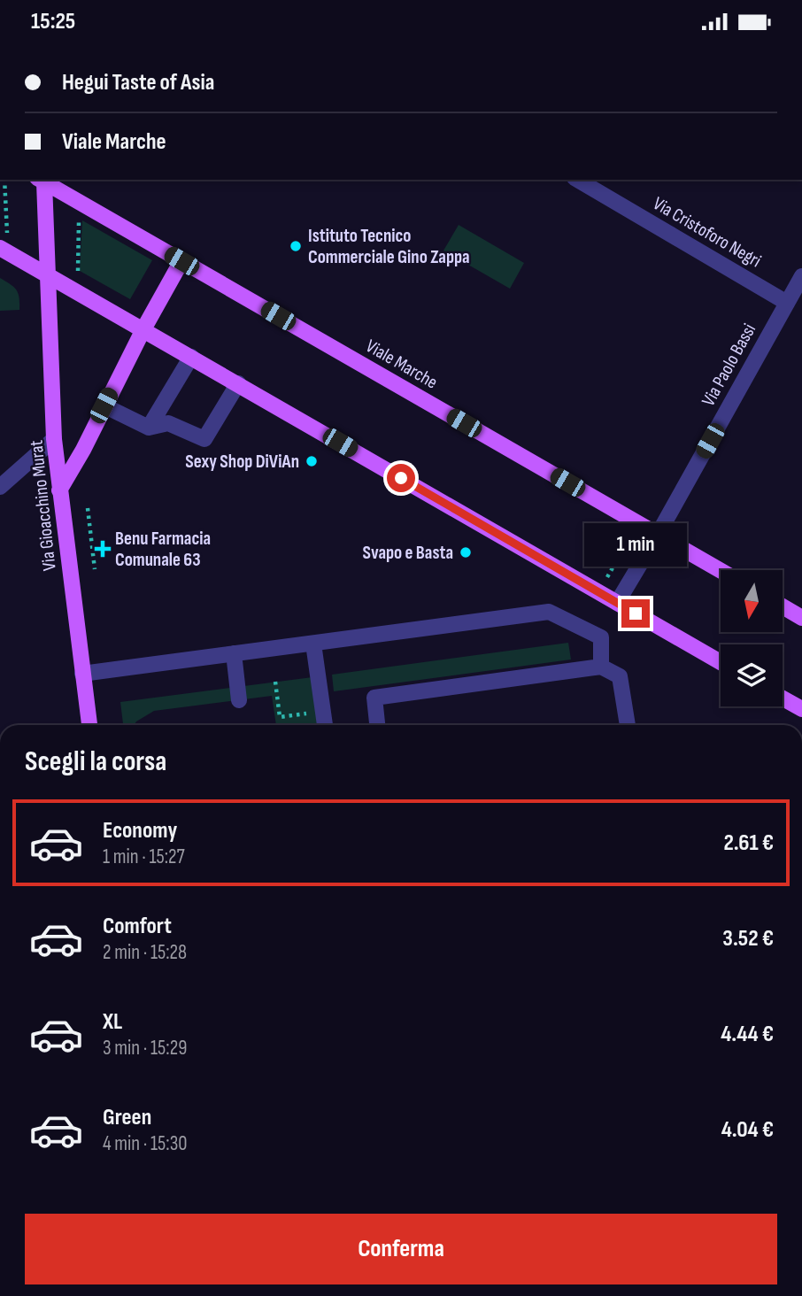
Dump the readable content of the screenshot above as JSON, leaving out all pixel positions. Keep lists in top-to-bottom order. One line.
{"streets":{"main road":["Viale Marche","Via Gioacchino Murat"],"street":["Via Cristoforo Negri","Via Paolo Bassi"]},"crossings":[["Via Cristoforo Negri","Via Paolo Bassi"],["Viale Marche","Via Paolo Bassi"],["Viale Marche","Via Gioacchino Murat"]],"places":{"other":["Istituto Tecnico Commerciale Gino Zappa","Sexy Shop DiViAn","Svapo e Basta"],"health":["Benu Farmacia Comunale 63"]},"north":"bottom","page":{"status":"15:25","banner":["Hegui Taste of Asia","Viale Marche"],"bubble":"1 min","heading":"Scegli la corsa","list":[{"name":"Economy","note":"1 min · 15:27","value":"2.61 €"},{"name":"Comfort","note":"2 min · 15:28","value":"3.52 €"},{"name":"XL","note":"3 min · 15:29","value":"4.44 €"},{"name":"Green","note":"4 min · 15:30","value":"4.04 €"}],"buttons":"Conferma"}}
